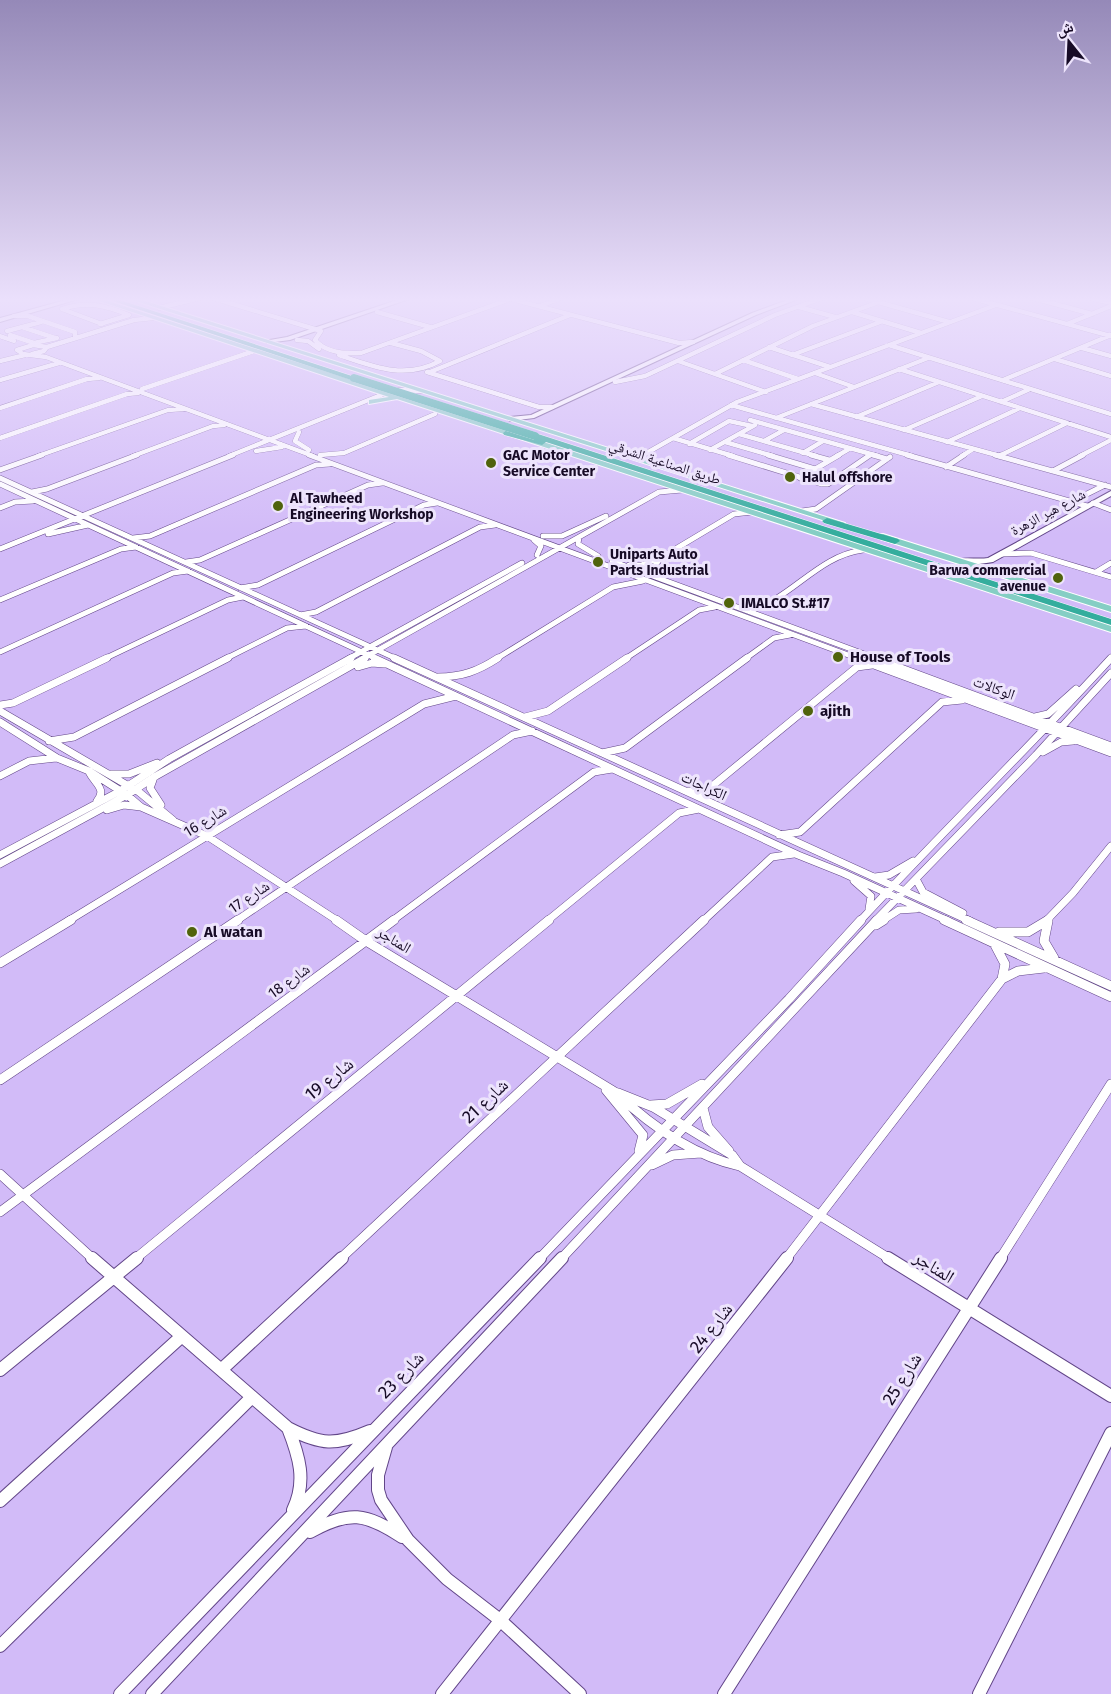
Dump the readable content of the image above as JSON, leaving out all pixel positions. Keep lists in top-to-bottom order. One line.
{"streets":{"highway":["طريق الصناعية الشرقي"],"street":["شارع هير الزهرة","الوكالات","الكراجات","شارع 16","شارع 17","المناجر","شارع 18","شارع 19","شارع 21","شارع 24","شارع 23","شارع 25"]},"crossings":[["طريق الصناعية الشرقي","شارع هير الزهرة"],["الوكالات","شارع 23"],["الكراجات","شارع 16"],["الكراجات","شارع 17"],["الكراجات","شارع 18"],["الكراجات","شارع 19"],["الكراجات","شارع 23"],["شارع 16","المناجر"],["شارع 17","المناجر"],["المناجر","شارع 18"],["المناجر","شارع 19"],["المناجر","شارع 21"],["المناجر","شارع 24"],["المناجر","شارع 23"],["المناجر","شارع 25"]],"places":["GAC Motor Service Center","Halul offshore","Al Tawheed Engineering Workshop","Uniparts Auto Parts Industrial","Barwa commercial avenue","IMALCO St.#17","House of Tools","ajith","Al watan"],"north":"top"}
